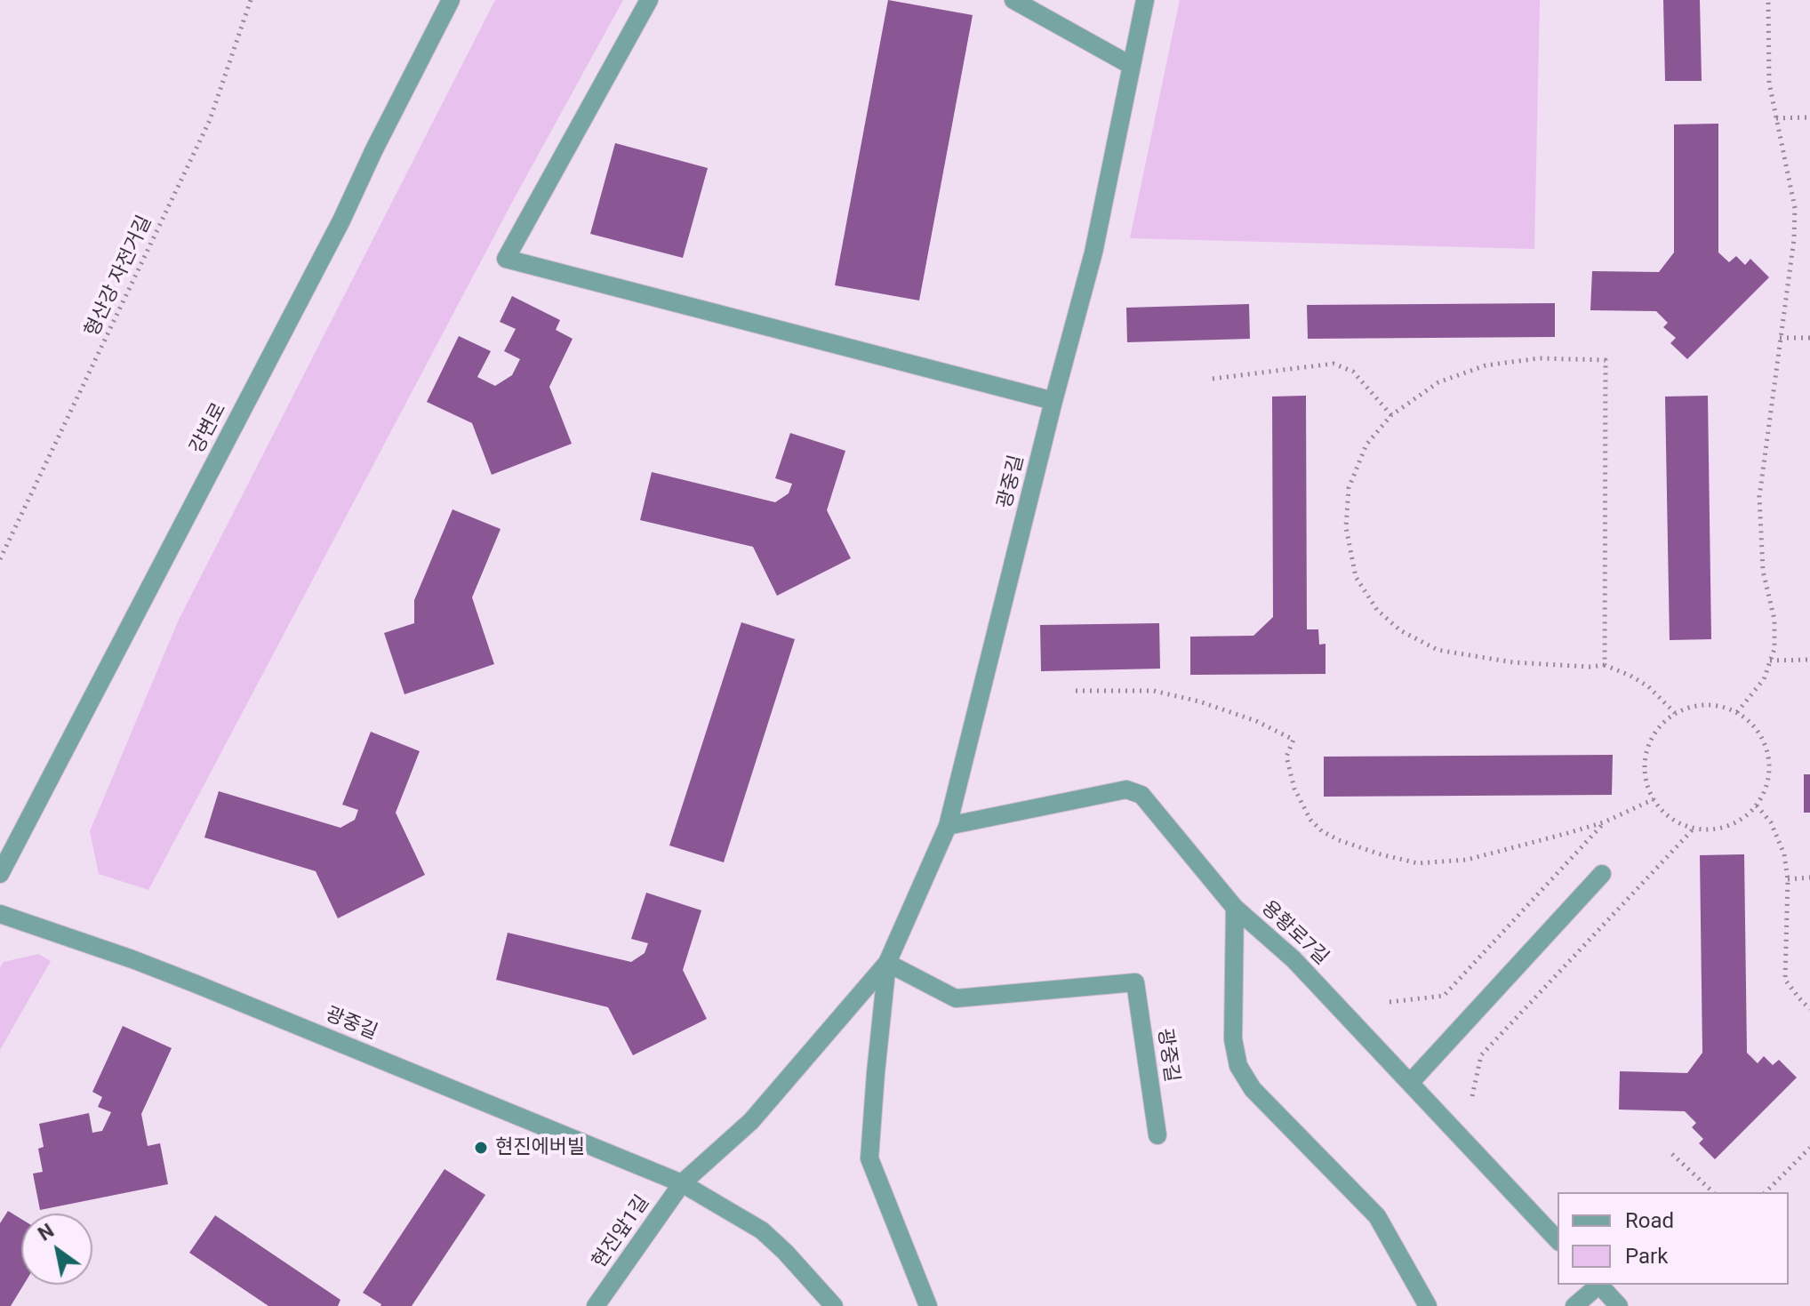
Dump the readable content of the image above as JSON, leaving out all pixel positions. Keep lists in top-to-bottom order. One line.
{"streets":{"street":["강변로","광중길","용황로7길","현진앞1길"],"path":["형산강 자전거길"]},"crossings":[["광중길","용황로7길"],["광중길","현진앞1길"]],"places":["현진에버빌"],"legend":["Road","Park"],"north":"top left"}
